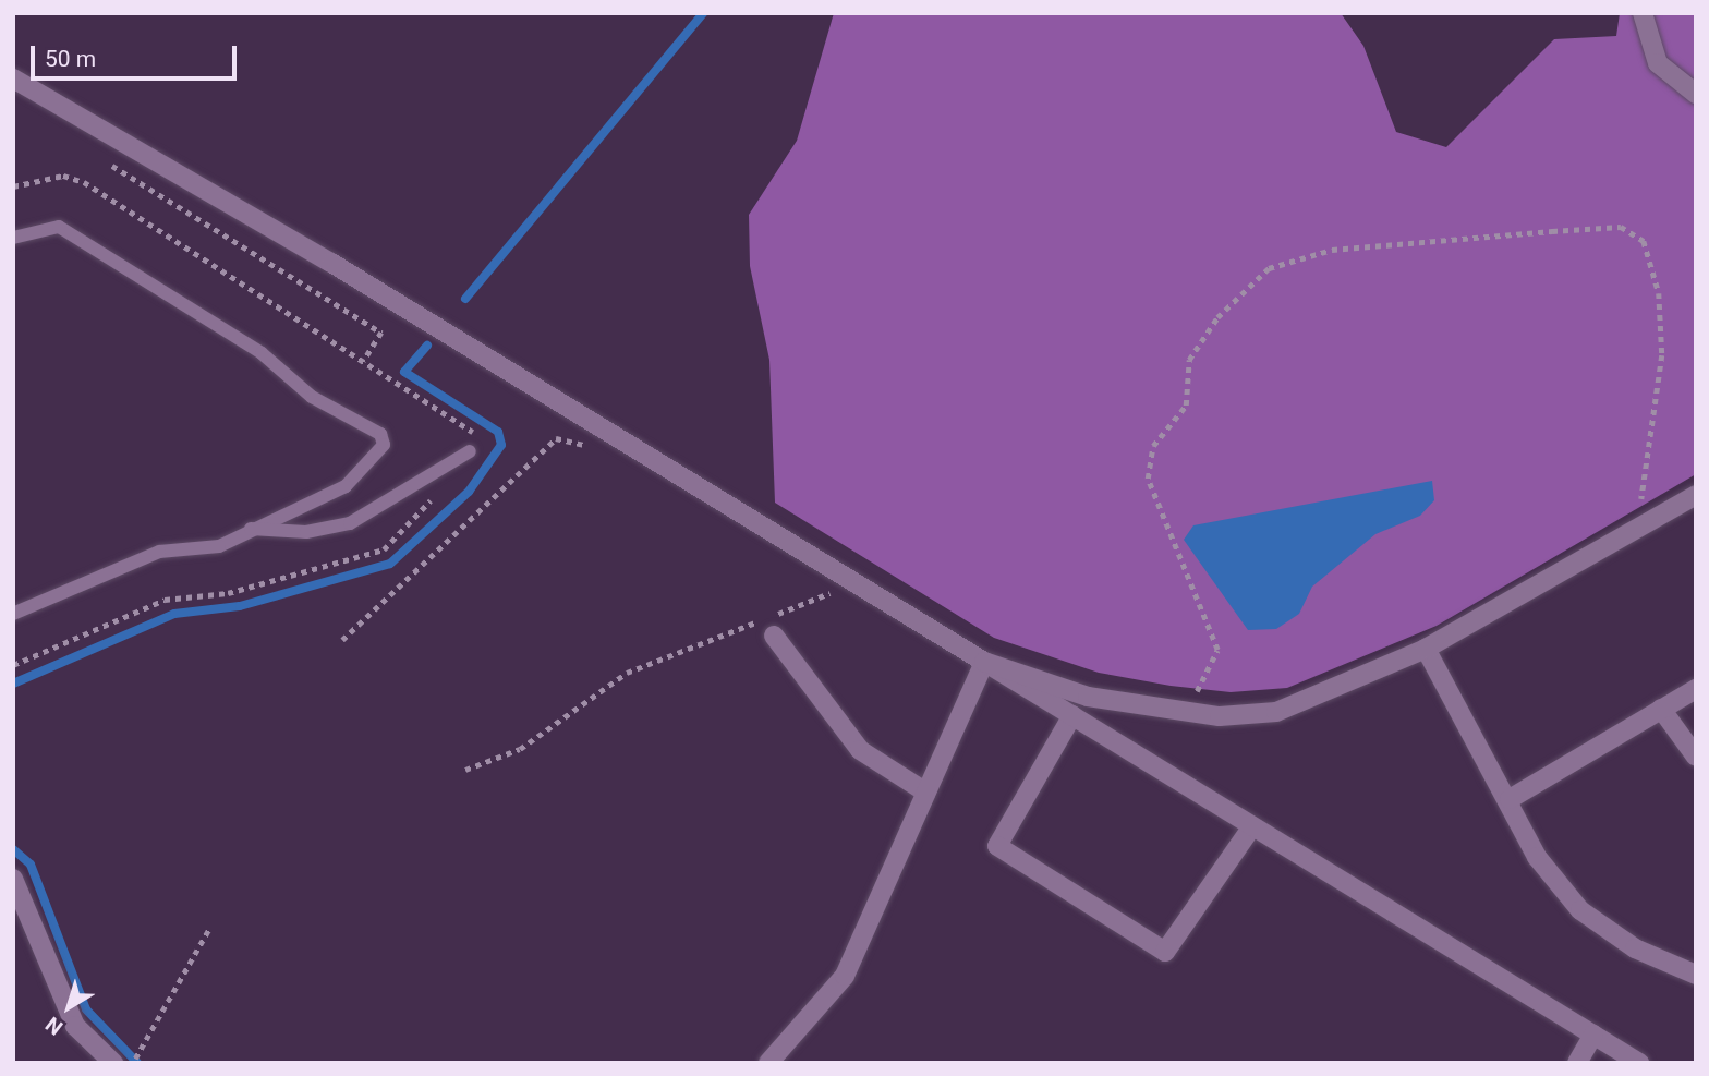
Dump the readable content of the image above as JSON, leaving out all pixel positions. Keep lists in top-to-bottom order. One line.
{"scale_bar":"50 m","north":"bottom left"}
